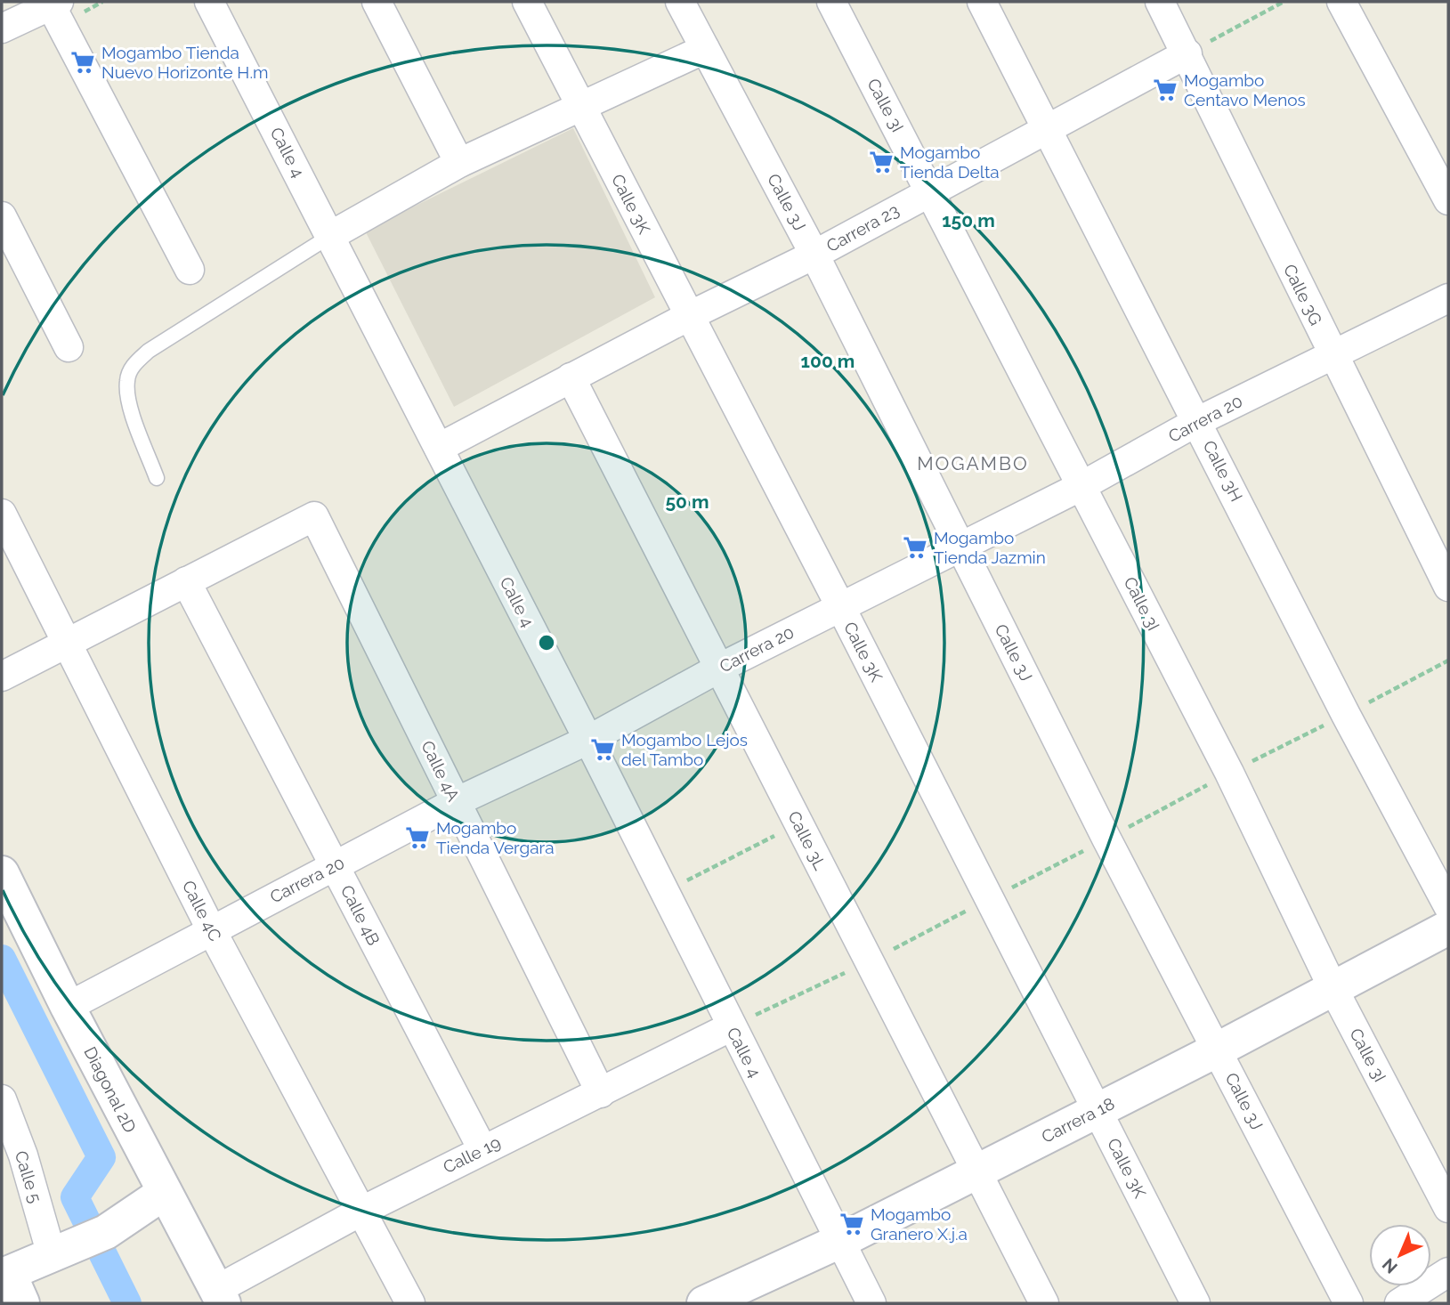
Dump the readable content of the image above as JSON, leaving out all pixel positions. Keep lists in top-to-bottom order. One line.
{"streets":{"street":["Calle 3I","Calle 4","Calle 3J","Calle 3K","Carrera 23","Calle 3G","Carrera 20","Calle 3H","Calle 4A","Calle 3L","Calle 4C","Calle 4B","Diagonal 2D","Carrera 18","Calle 19","Calle 5"]},"crossings":[["Calle 3I","Carrera 23"],["Calle 3I","Carrera 20"],["Calle 3I","Carrera 18"],["Calle 4","Carrera 23"],["Calle 4","Carrera 20"],["Calle 4","Carrera 18"],["Calle 4","Calle 19"],["Calle 3J","Carrera 23"],["Calle 3J","Carrera 20"],["Calle 3J","Carrera 18"],["Calle 3K","Carrera 23"],["Calle 3K","Carrera 20"],["Calle 3K","Carrera 18"],["Carrera 23","Calle 3G"],["Carrera 23","Calle 3H"],["Carrera 23","Calle 3L"],["Calle 3G","Carrera 20"],["Carrera 20","Calle 3H"],["Carrera 20","Calle 4A"],["Carrera 20","Calle 3L"],["Carrera 20","Calle 4C"],["Carrera 20","Calle 4B"],["Carrera 20","Diagonal 2D"],["Calle 4A","Calle 4B"],["Calle 4A","Calle 19"],["Calle 3L","Carrera 18"],["Calle 4C","Calle 19"],["Calle 4B","Calle 19"],["Diagonal 2D","Calle 19"]],"districts":["MOGAMBO"],"places":{"supermarket":["Mogambo Tienda Nuevo Horizonte H.m","Mogambo Centavo Menos","Mogambo Tienda Delta","Mogambo Tienda Jazmin","Mogambo Lejos del Tambo","Mogambo Tienda Vergara","Mogambo Granero X.j.a"]},"north":"bottom left","rings":["150 m","100 m","50 m"]}
